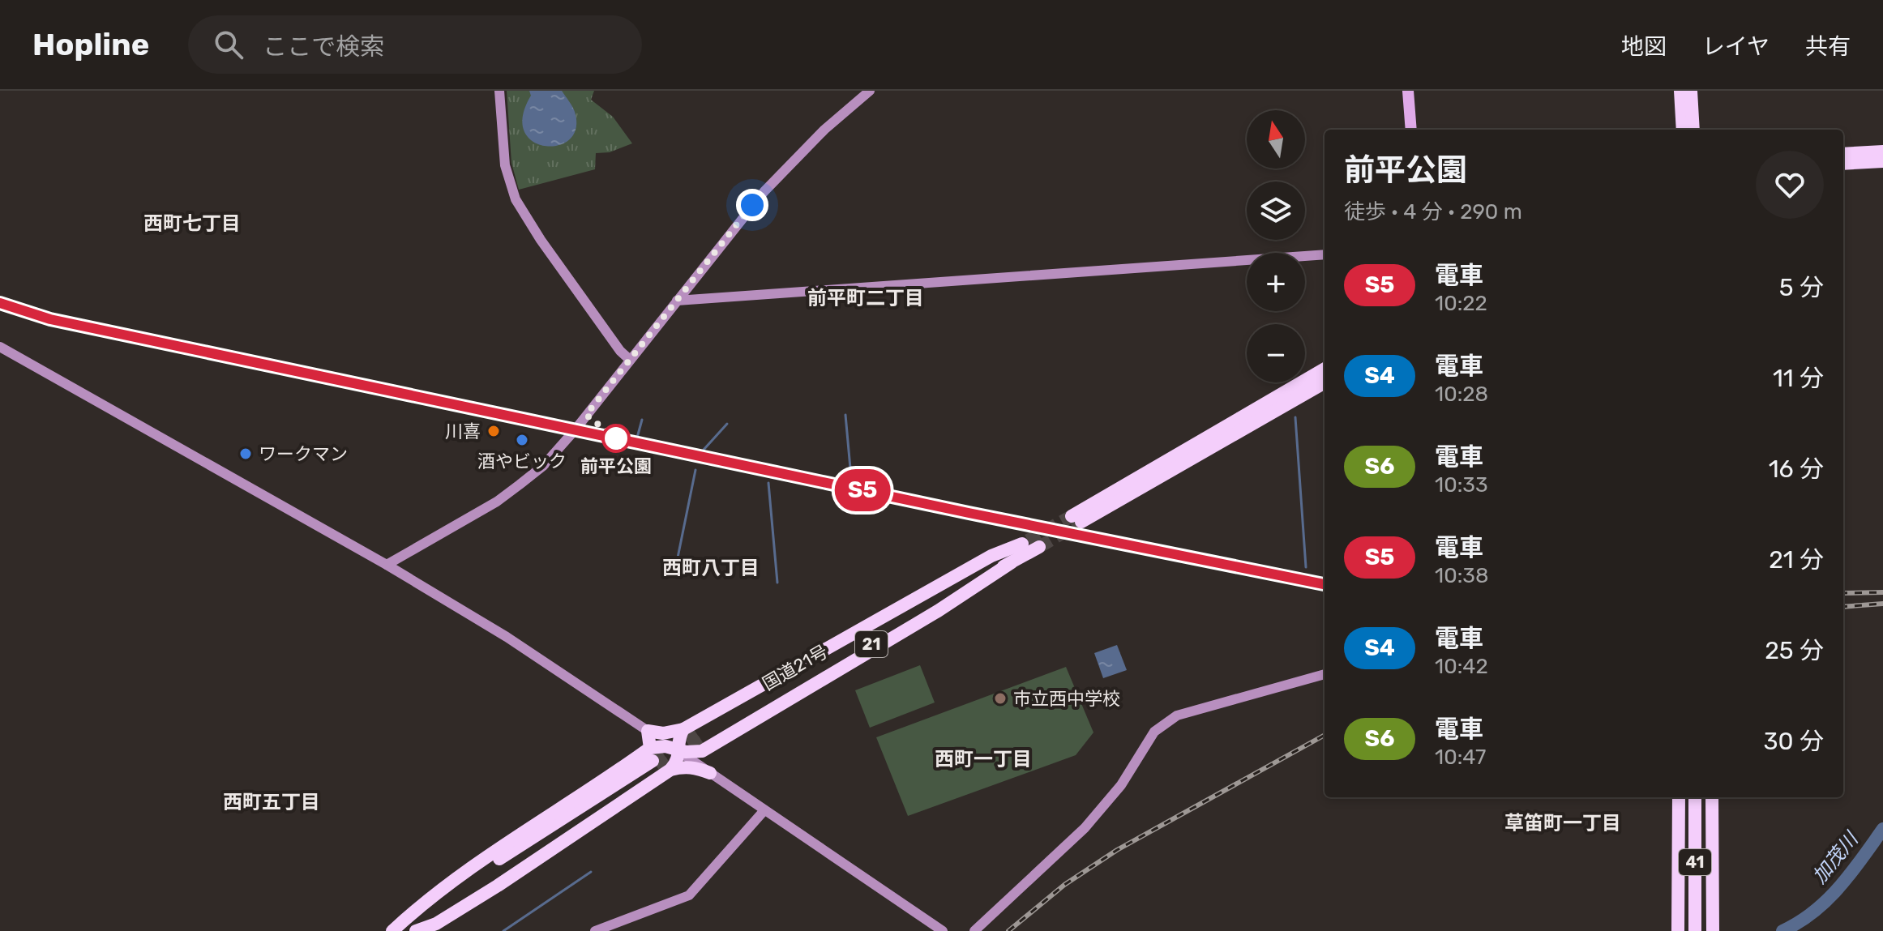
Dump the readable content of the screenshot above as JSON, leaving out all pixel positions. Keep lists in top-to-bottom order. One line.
{"streets":{"highway":["21","国道21号","41"]},"districts":["西町七丁目","前平町二丁目","西町八丁目","西町一丁目","西町五丁目","草笛町一丁目"],"water":["加茂川"],"places":["川喜","前平公園","酒やビック","ワークマン","市立西中学校"],"north":"top","page":{"header":"Hopline","search":"ここで検索","nav":["地図","レイヤ","共有"],"on_map":"S5","map_buttons":["+","−"],"heading":["前平公園","徒歩 · 4 分 · 290 m"],"list":[{"mark":"S5","name":"電車","note":"10:22","value":"5 分"},{"mark":"S4","name":"電車","note":"10:28","value":"11 分"},{"mark":"S6","name":"電車","note":"10:33","value":"16 分"},{"mark":"S5","name":"電車","note":"10:38","value":"21 分"},{"mark":"S4","name":"電車","note":"10:42","value":"25 分"},{"mark":"S6","name":"電車","note":"10:47","value":"30 分"}]}}
